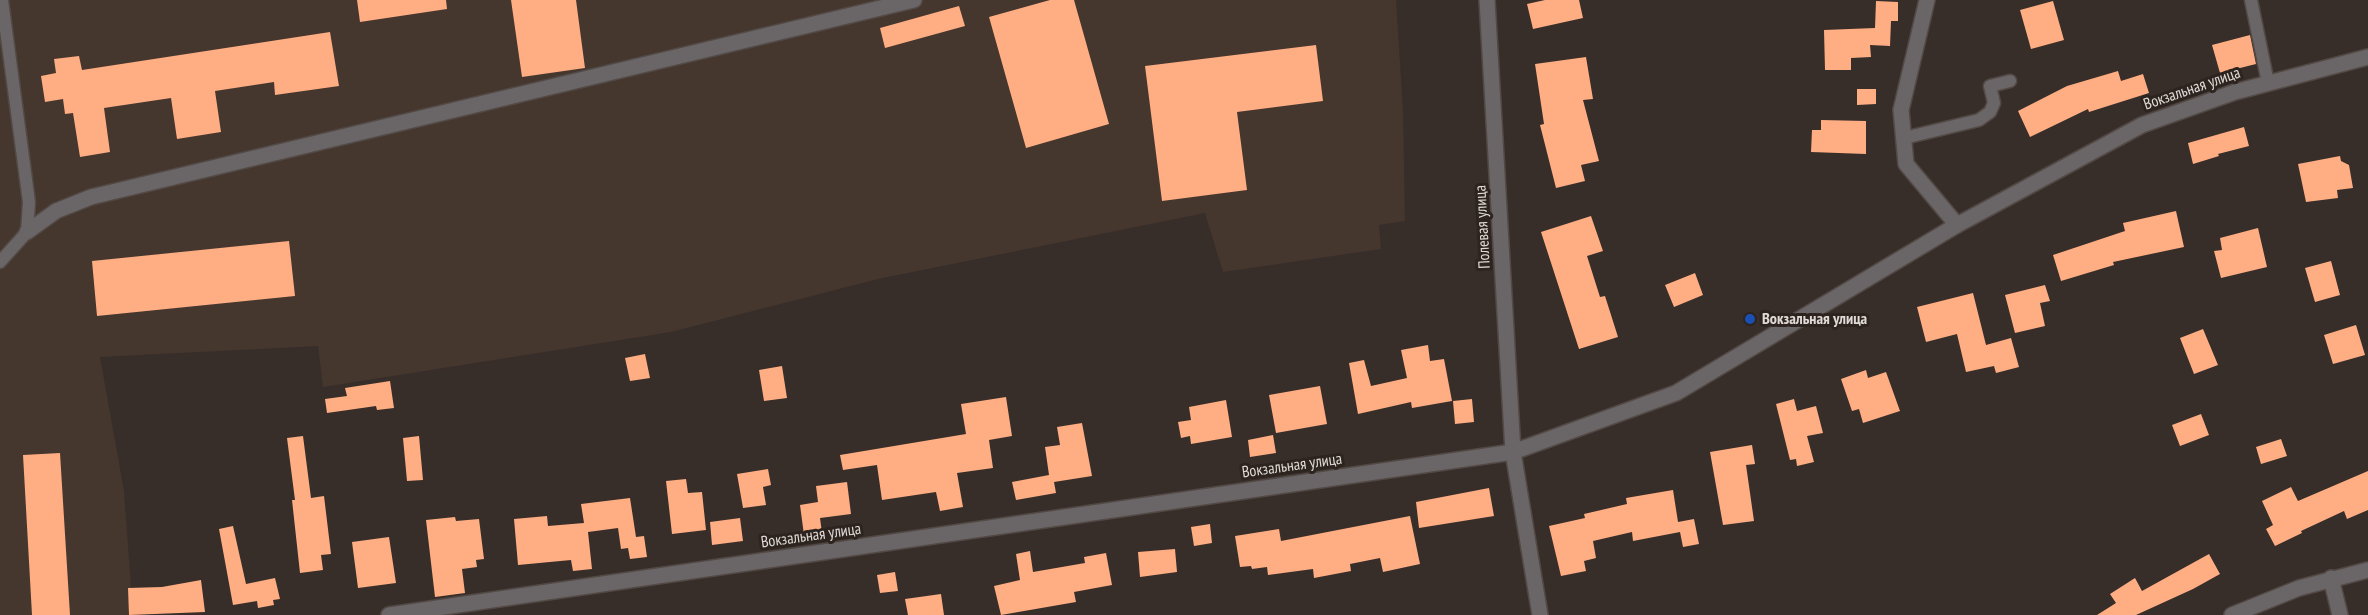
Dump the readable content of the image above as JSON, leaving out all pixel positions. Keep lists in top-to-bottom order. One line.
{"streets":{"street":["Вокзальная улица","Полевая улица"]},"crossings":[["Вокзальная улица","Полевая улица"]],"places":["Вокзальная улица"]}
